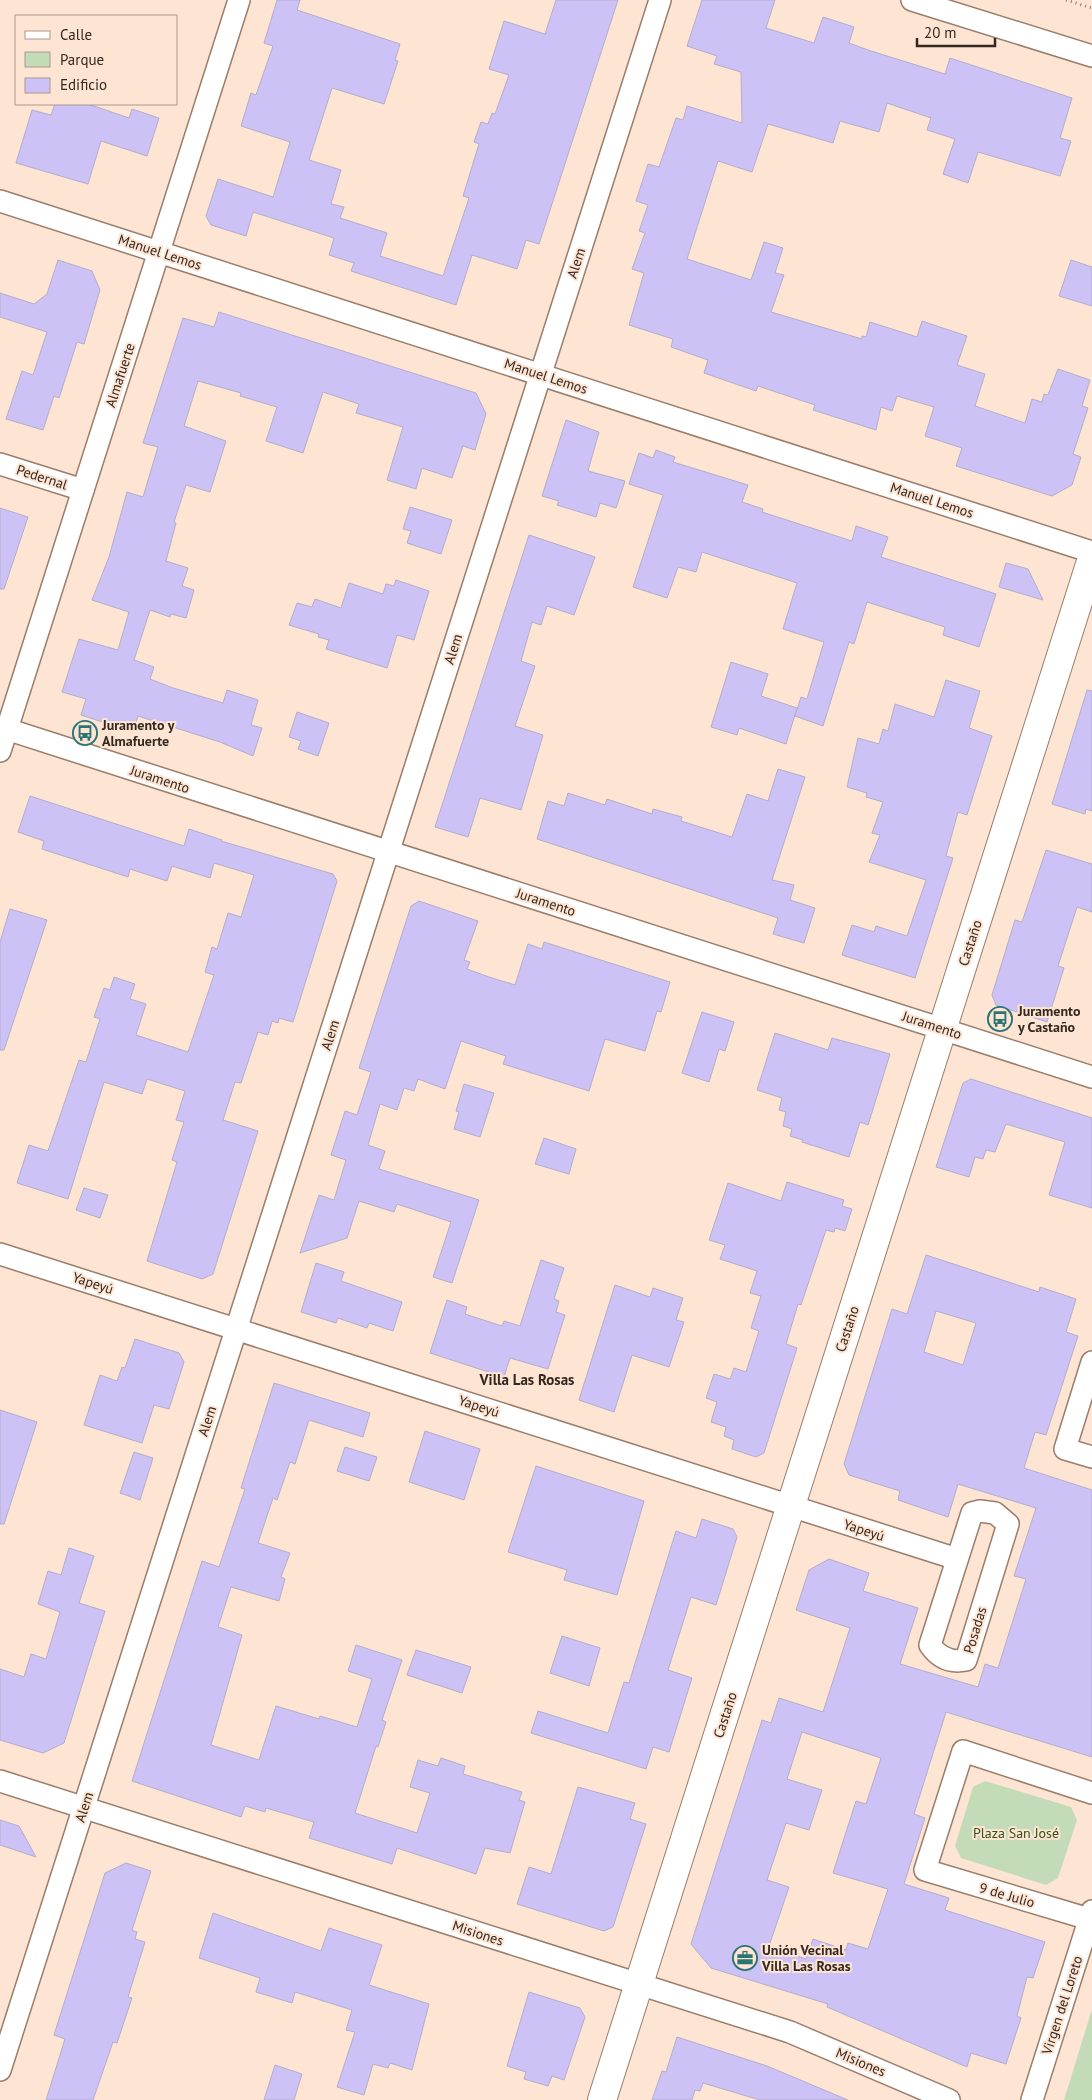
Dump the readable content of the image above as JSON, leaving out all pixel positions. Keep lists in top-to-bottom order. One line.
{"streets":{"street":["Manuel Lemos","Alem","Almafuerte","Pedernal","Juramento","Castaño","Yapeyú","Posadas","9 de Julio","Misiones","Virgen del Loreto"]},"crossings":[["Manuel Lemos","Alem"],["Manuel Lemos","Almafuerte"],["Alem","Juramento"],["Alem","Yapeyú"],["Alem","Misiones"],["Almafuerte","Pedernal"],["Almafuerte","Juramento"],["Juramento","Castaño"],["Castaño","Yapeyú"],["Castaño","Misiones"],["Yapeyú","Posadas"],["9 de Julio","Virgen del Loreto"]],"districts":["Villa Las Rosas"],"parks":["Plaza San José"],"places":{"bus stop":["Juramento y Almafuerte","Juramento y Castaño"],"office":["Unión Vecinal Villa Las Rosas"]},"legend":["Calle","Parque","Edificio"],"scale_bar":"20 m"}
